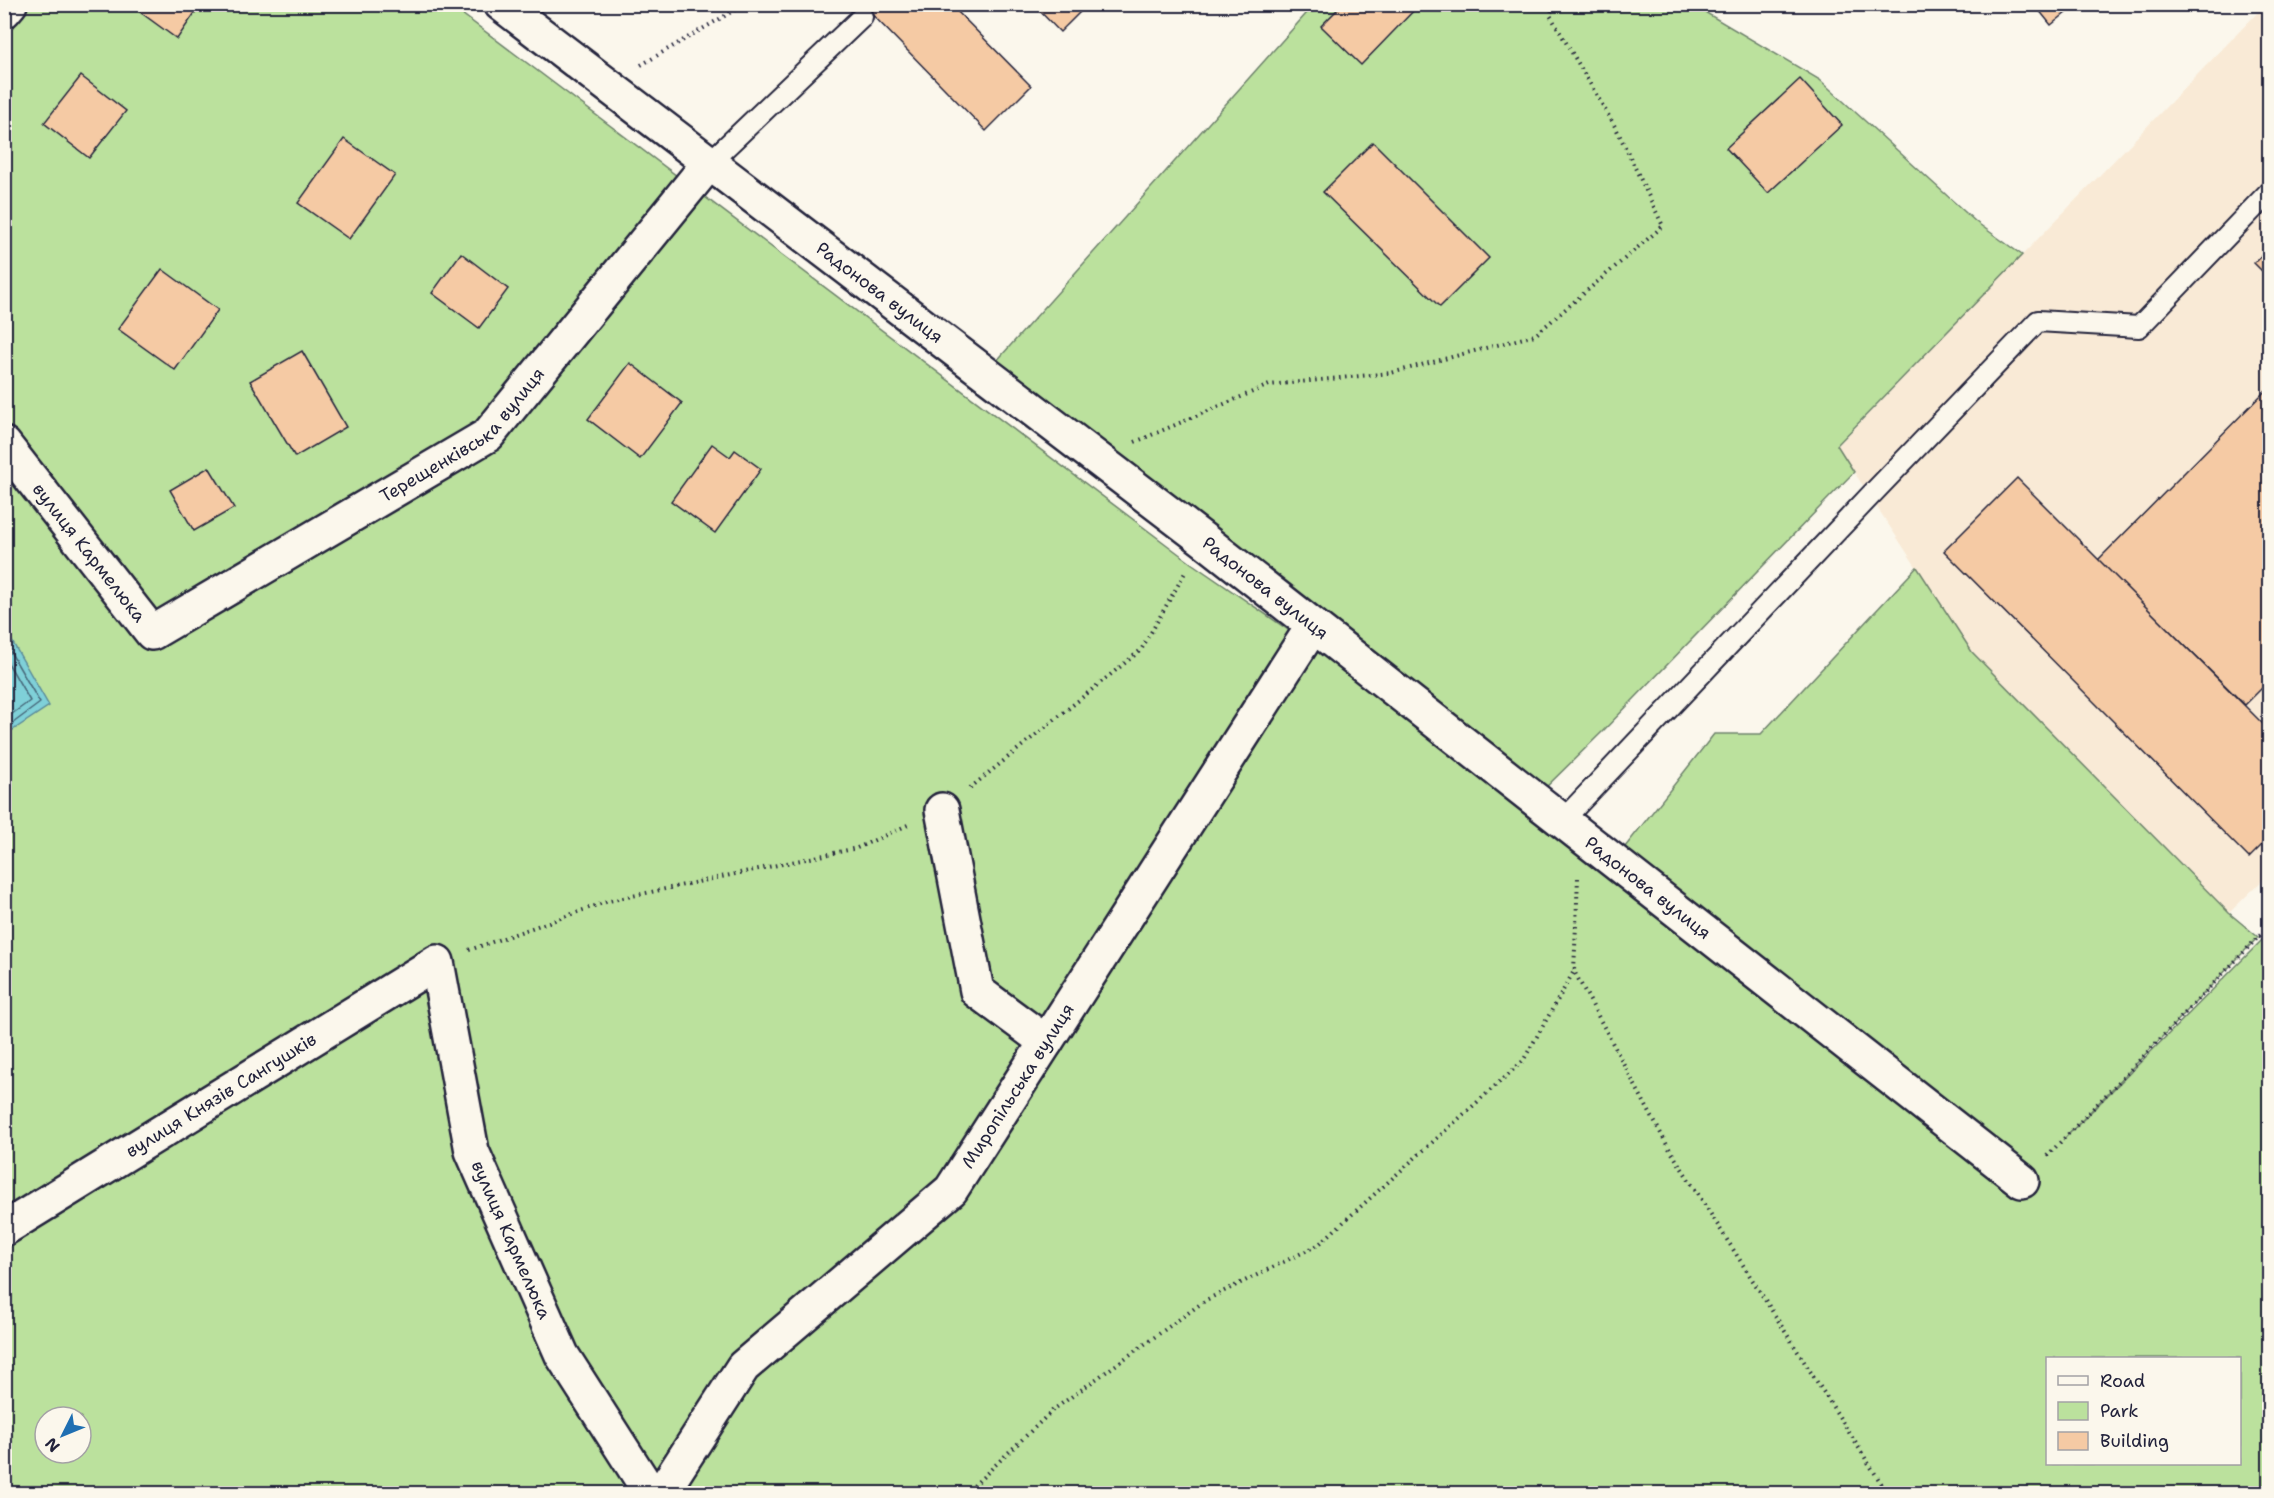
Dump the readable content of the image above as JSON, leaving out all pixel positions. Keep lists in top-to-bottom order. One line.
{"streets":{"street":["Радонова вулиця","Терещенківська вулиця","вулиця Кармелюка","Миропільська вулиця","вулиця Князів Сангушків"]},"crossings":[["Радонова вулиця","Терещенківська вулиця"],["Радонова вулиця","Миропільська вулиця"],["Терещенківська вулиця","вулиця Кармелюка"],["вулиця Кармелюка","вулиця Князів Сангушків"]],"legend":["Road","Park","Building"],"north":"bottom left"}
